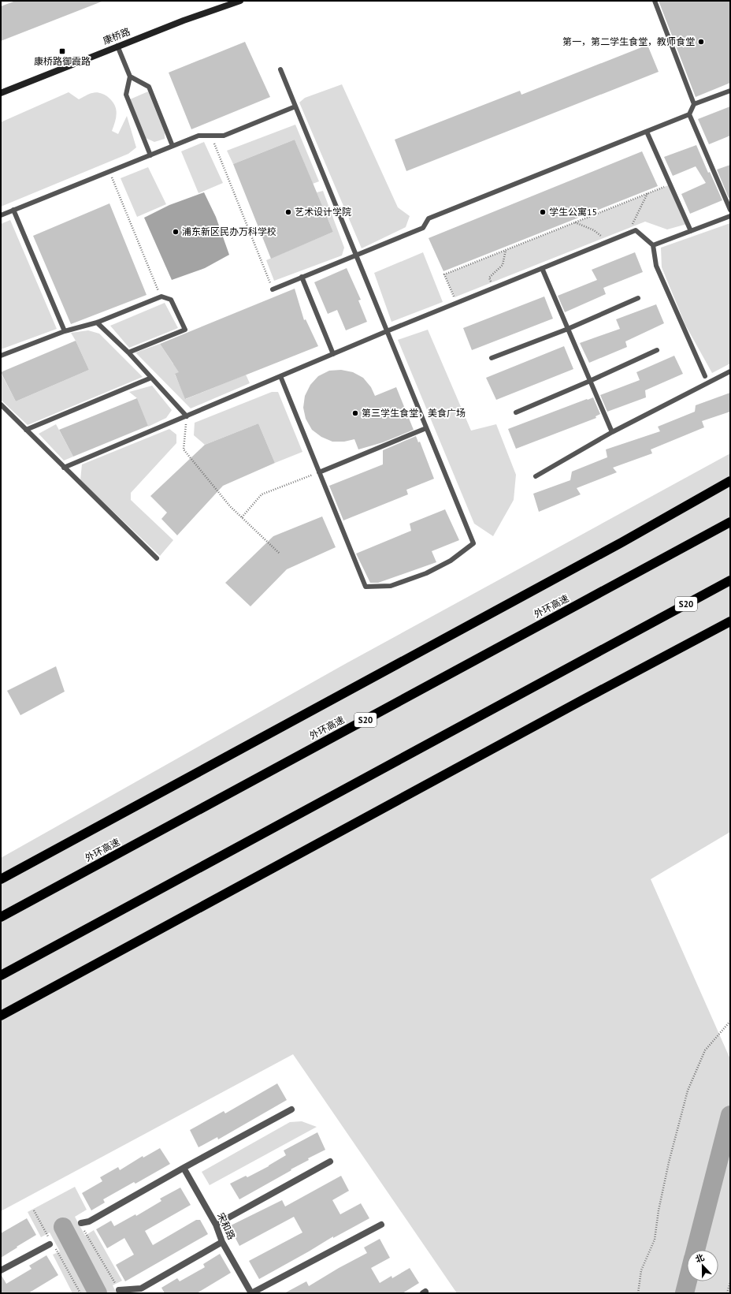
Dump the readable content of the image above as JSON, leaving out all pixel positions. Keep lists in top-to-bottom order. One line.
{"streets":{"highway":["S20","外环高速"],"main road":["康桥路"],"street":["宋和路"]},"places":{"other":["第一，第二学生食堂，教师食堂","艺术设计学院","学生公寓15","浦东新区民办万科学校","第三学生食堂，美食广场"],"transit":["康桥路御霞路"]},"north":"top"}
